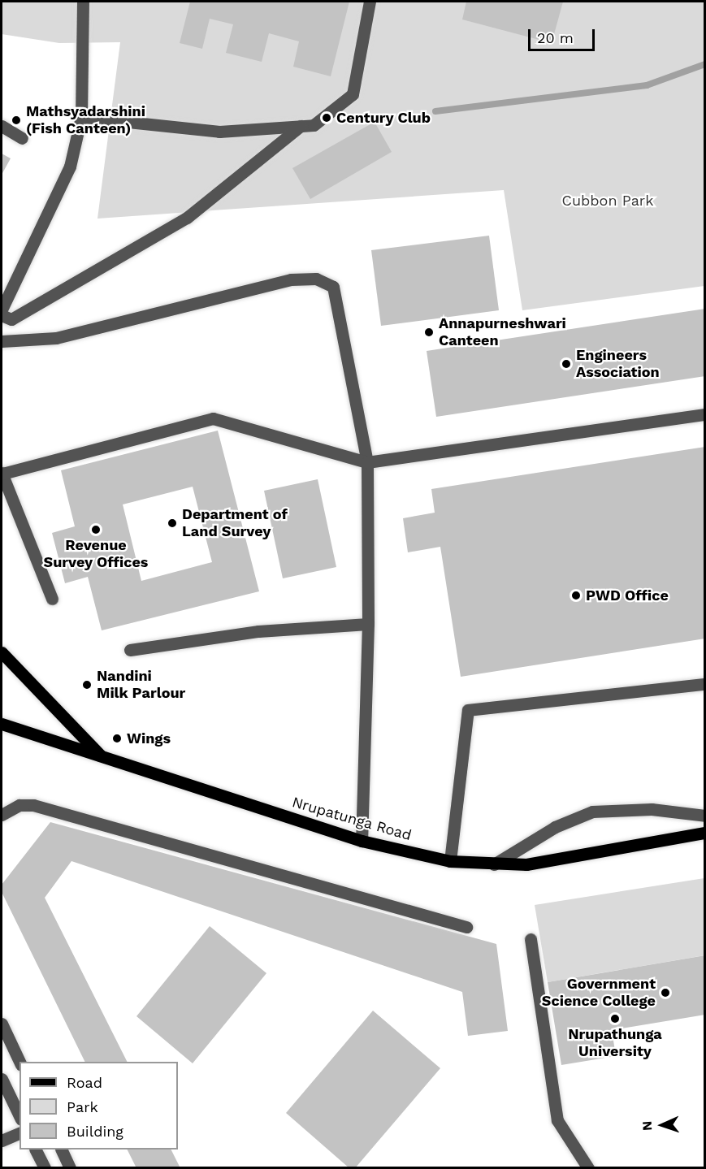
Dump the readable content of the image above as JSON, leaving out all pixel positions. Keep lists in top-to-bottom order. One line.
{"streets":{"main road":["Nrupatunga Road"]},"parks":["Cubbon Park"],"places":["Century Club","Mathsyadarshini (Fish Canteen)","Annapurneshwari Canteen","Engineers Association","Department of Land Survey","Revenue Survey Offices","PWD Office","Nandini Milk Parlour","Wings","Government Science College","Nrupathunga University"],"legend":["Road","Park","Building"],"scale_bar":"20 m","north":"left"}
